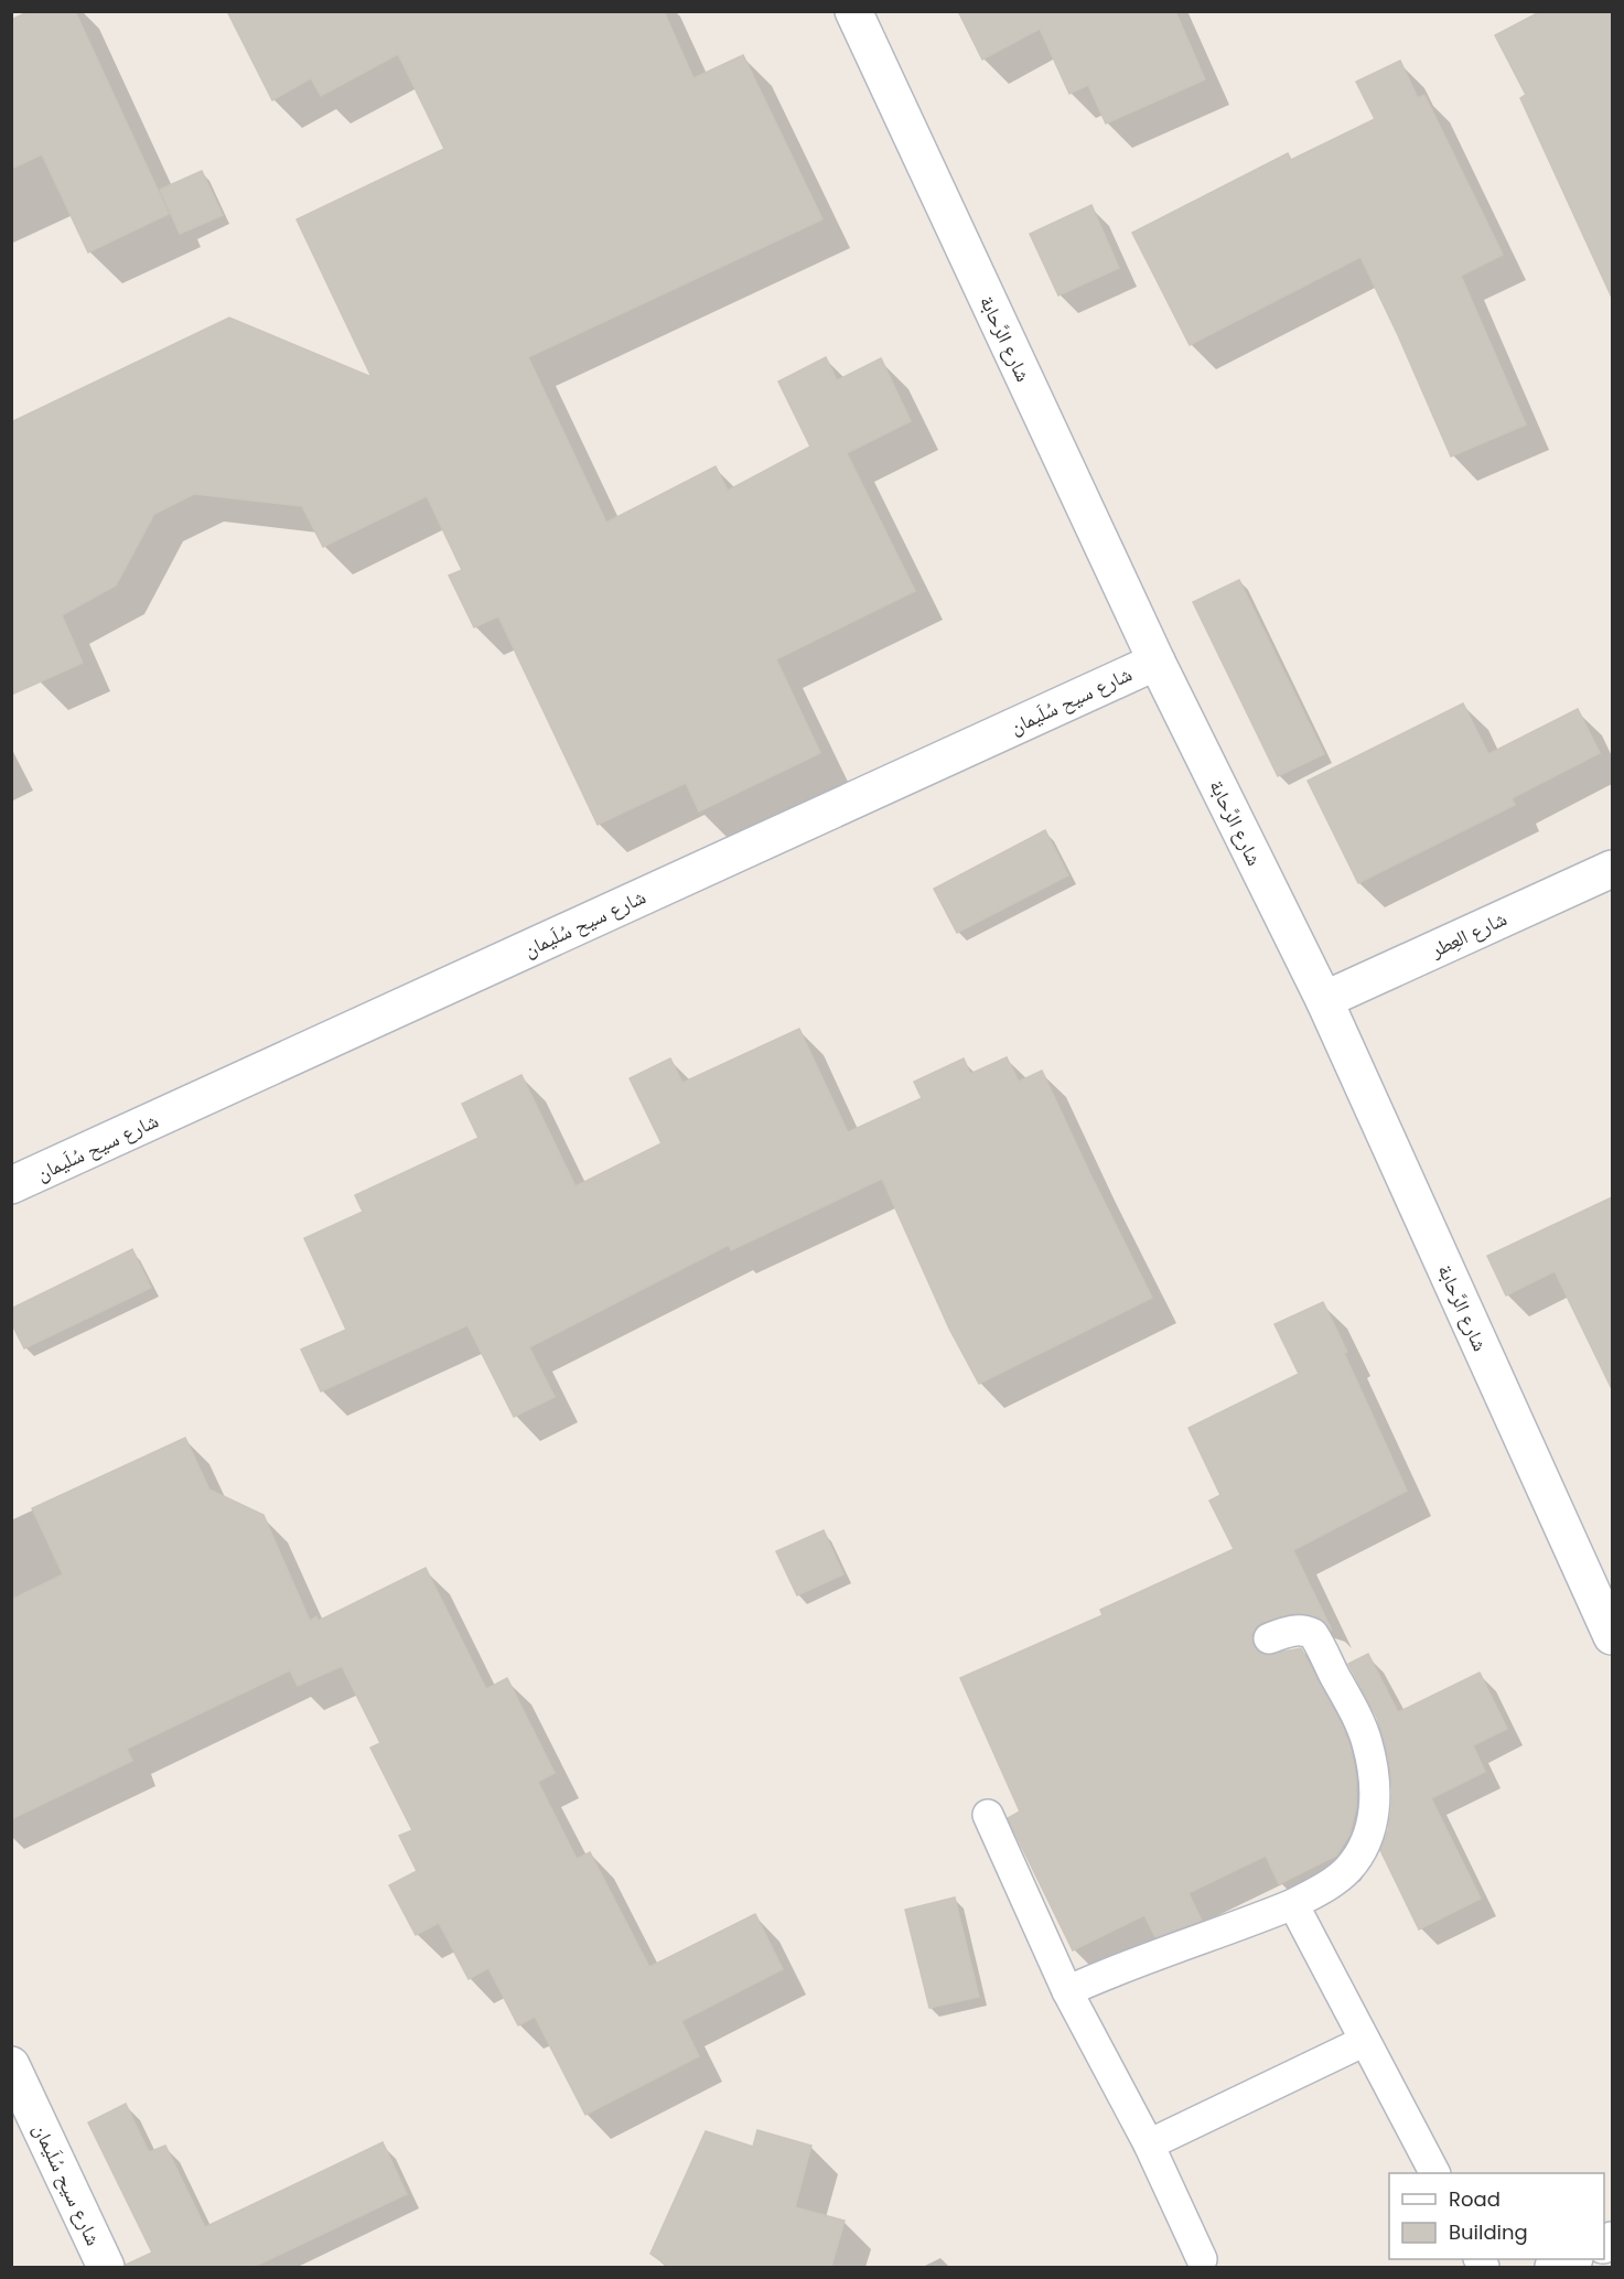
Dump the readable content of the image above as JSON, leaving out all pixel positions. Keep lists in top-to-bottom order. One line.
{"streets":{"street":["شارع الرَّحابة","شارع سيح سُلَيمان","شارع العِطر"]},"crossings":[["شارع الرَّحابة","شارع سيح سُلَيمان"],["شارع الرَّحابة","شارع العِطر"]],"legend":["Road","Building"]}
